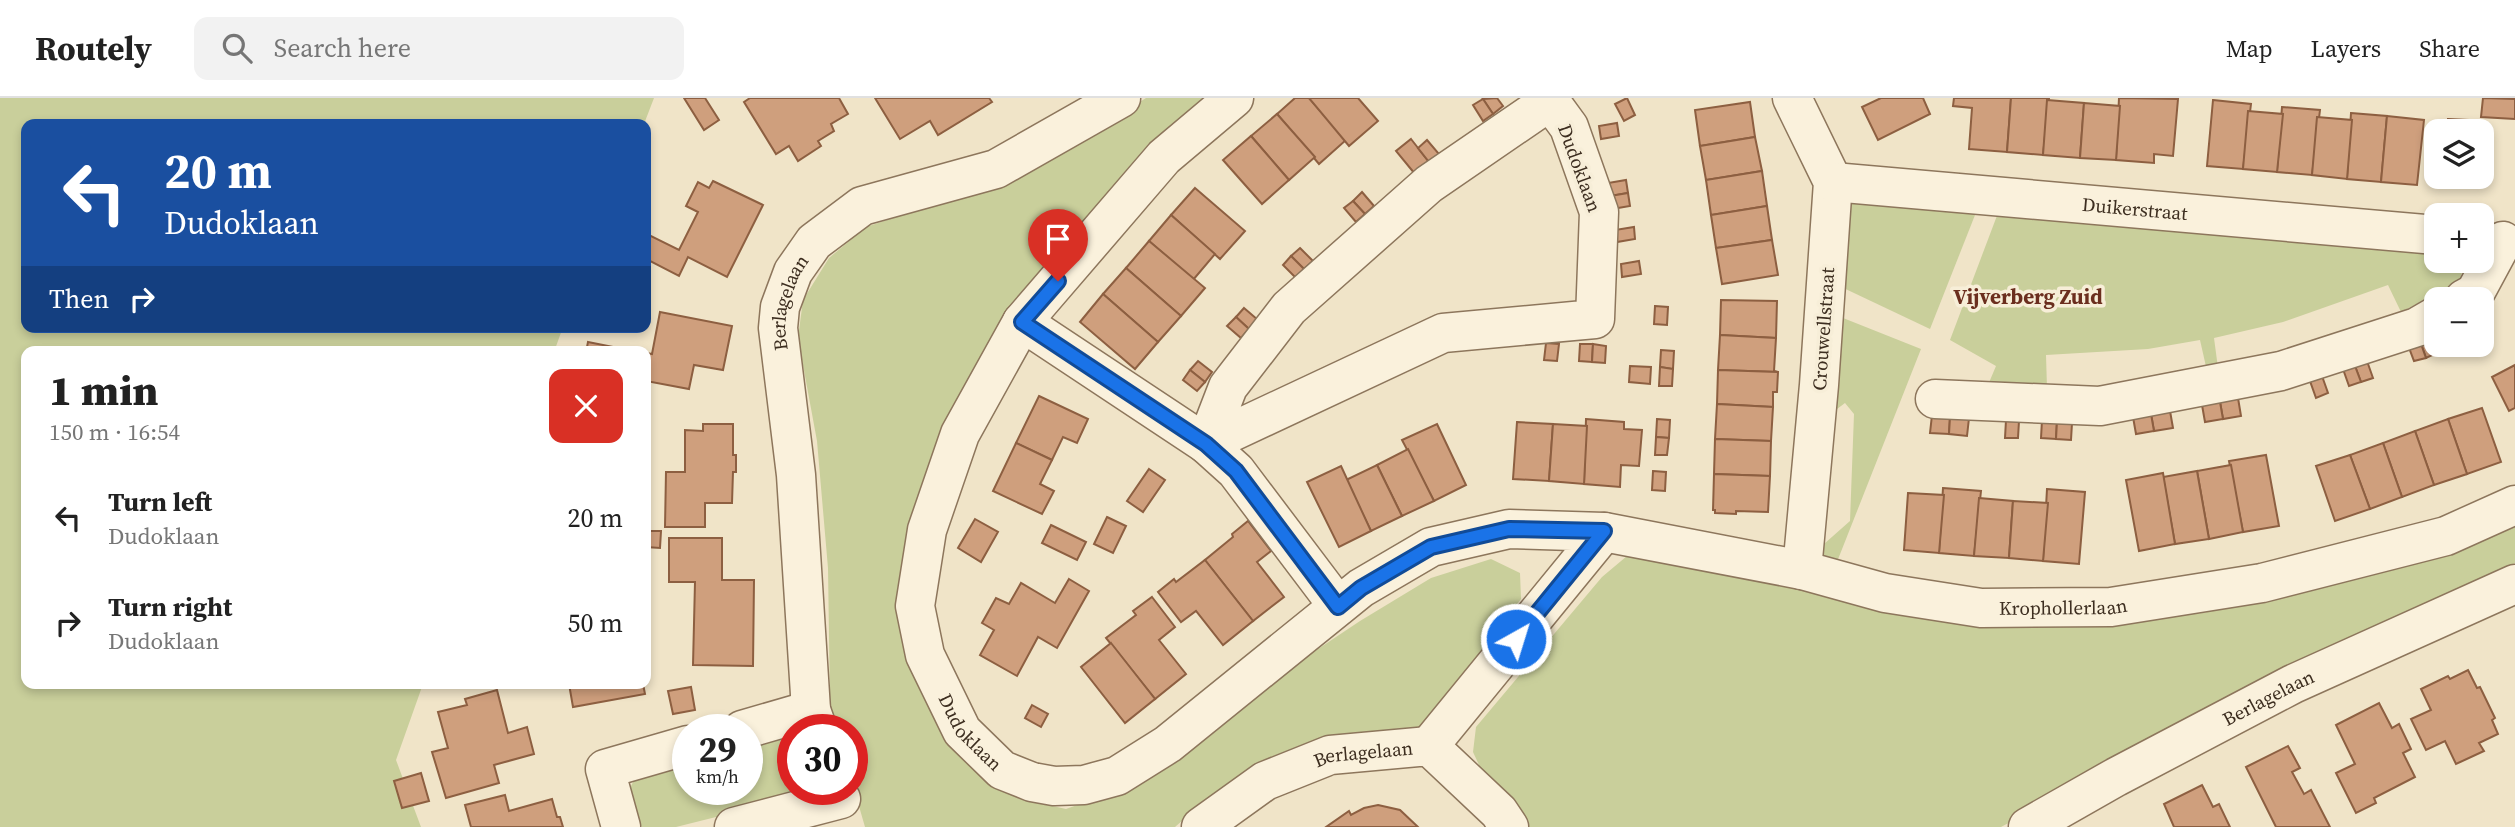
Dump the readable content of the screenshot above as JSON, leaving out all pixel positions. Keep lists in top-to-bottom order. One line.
{"streets":{"street":["Dudoklaan","Duikerstraat","Berlagelaan","Crouwellstraat","Krophollerlaan"]},"crossings":[["Dudoklaan","Krophollerlaan"],["Duikerstraat","Crouwellstraat"],["Crouwellstraat","Krophollerlaan"]],"districts":["Vijverberg Zuid"],"page":{"header":"Routely","search":"Search here","nav":["Map","Layers","Share"],"map_buttons":["+","−"],"turn":["20 m","Dudoklaan"],"then":"Then","heading":["1 min","150 m · 16:54"],"list":[{"name":"Turn left","note":"Dudoklaan","value":"20 m"},{"name":"Turn right","note":"Dudoklaan","value":"50 m"}],"speed":"29 km/h","limit":"30"}}
